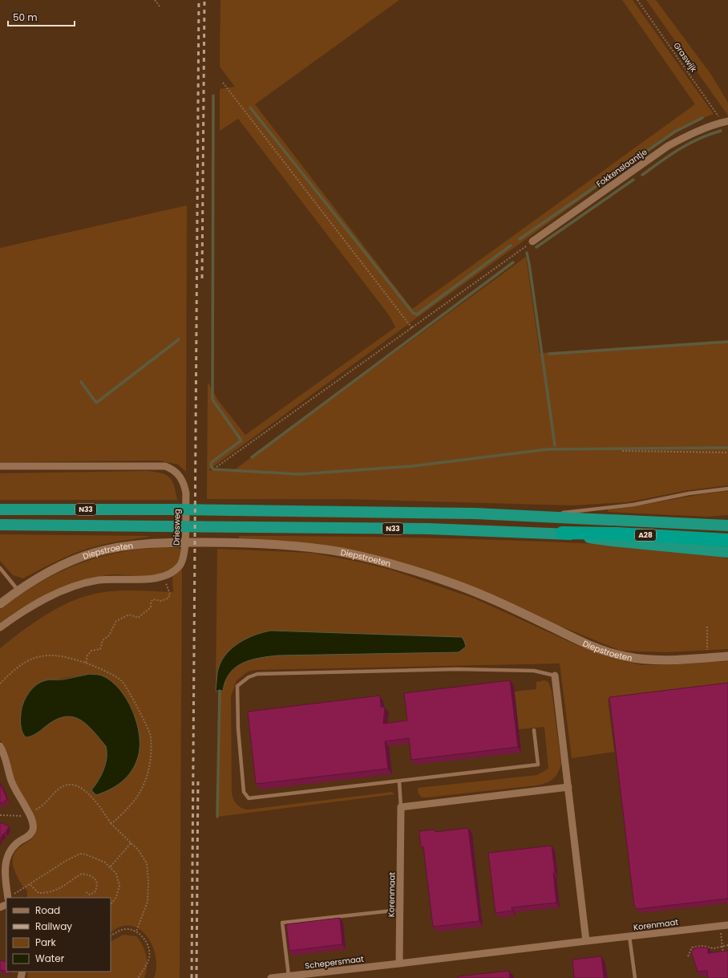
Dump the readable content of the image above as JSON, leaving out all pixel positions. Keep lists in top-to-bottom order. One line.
{"streets":{"highway":["N33","A28"],"street":["Fokkenslaantje","Driesweg","Diepstroeten","Korenmaat","Schepersmaat"],"path":["Graswijk"]},"crossings":[["Graswijk","Fokkenslaantje"],["N33","A28"],["Korenmaat","Schepersmaat"]],"legend":["Road","Railway","Park","Water"],"scale_bar":"50 m"}
